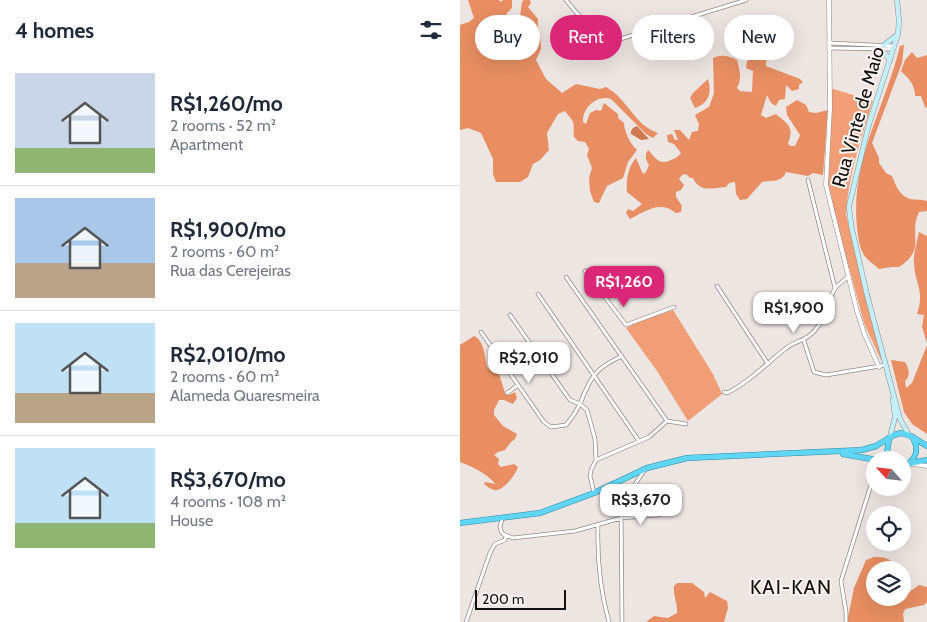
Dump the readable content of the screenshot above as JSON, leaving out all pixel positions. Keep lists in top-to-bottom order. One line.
{"streets":{"main road":["Rua Vinte de Maio"]},"districts":["KAI-KAN"],"scale_bar":"200 m","north":"top left","page":{"heading":"4 homes","chip":["Buy","Rent","Filters","New"],"list":[{"name":"R$1,260/mo","note":"2 rooms · 52 m² · Apartment"},{"name":"R$1,900/mo","note":"2 rooms · 60 m² · Rua das Cerejeiras"},{"name":"R$2,010/mo","note":"2 rooms · 60 m² · Alameda Quaresmeira"},{"name":"R$3,670/mo","note":"4 rooms · 108 m² · House"}],"price":["R$1,260","R$1,900","R$2,010","R$3,670"],"scale":"200 m"}}
